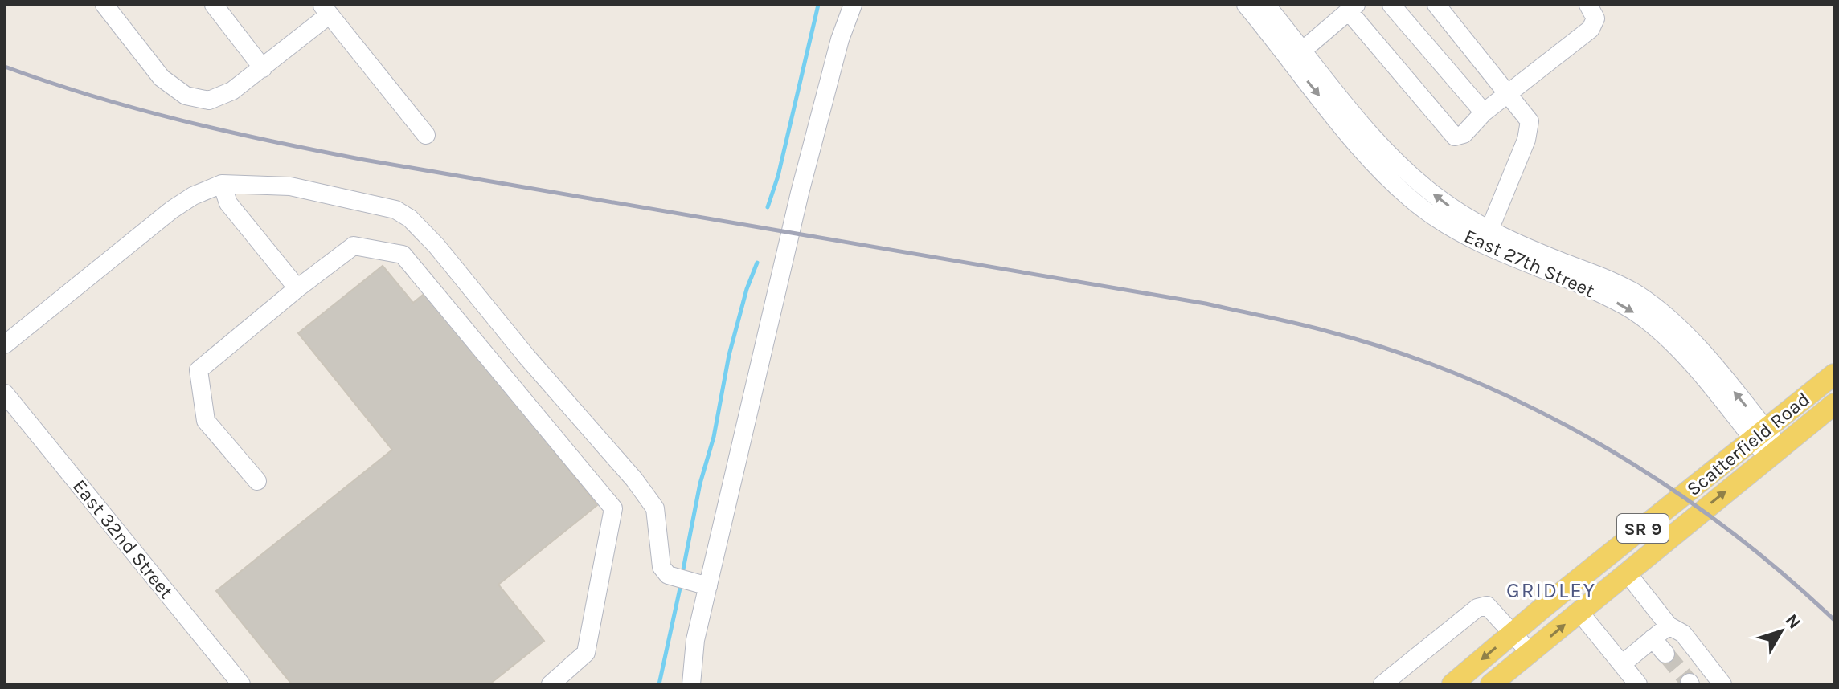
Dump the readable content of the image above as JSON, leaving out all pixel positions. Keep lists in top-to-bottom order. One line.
{"streets":{"main road":["Scatterfield Road","SR 9"],"street":["East 27th Street","East 32nd Street"]},"crossings":[["East 27th Street","Scatterfield Road"]],"districts":["GRIDLEY"],"north":"top right"}
